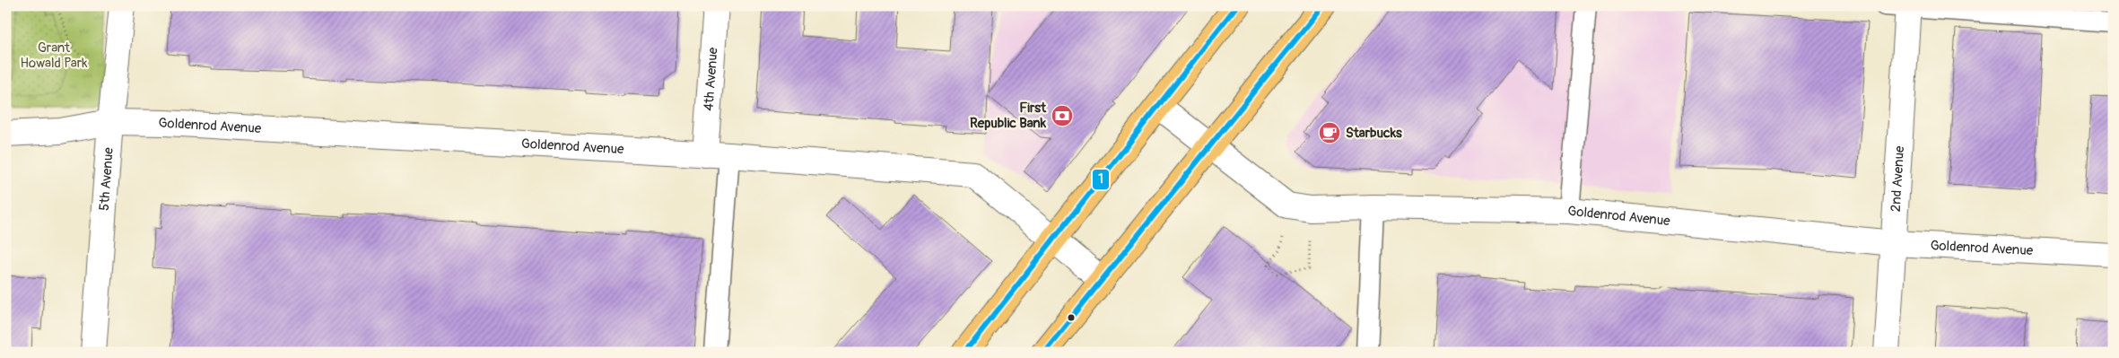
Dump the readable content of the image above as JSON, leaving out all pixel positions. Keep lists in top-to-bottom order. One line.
{"streets":{"street":["4th Avenue","Goldenrod Avenue","5th Avenue","2nd Avenue"]},"crossings":[["4th Avenue","Goldenrod Avenue"],["Goldenrod Avenue","5th Avenue"],["Goldenrod Avenue","2nd Avenue"]],"parks":["Grant Howald Park"],"places":{"bank":["First Republic Bank"],"cafe":["Starbucks"]},"lines":["transit line 1"]}
